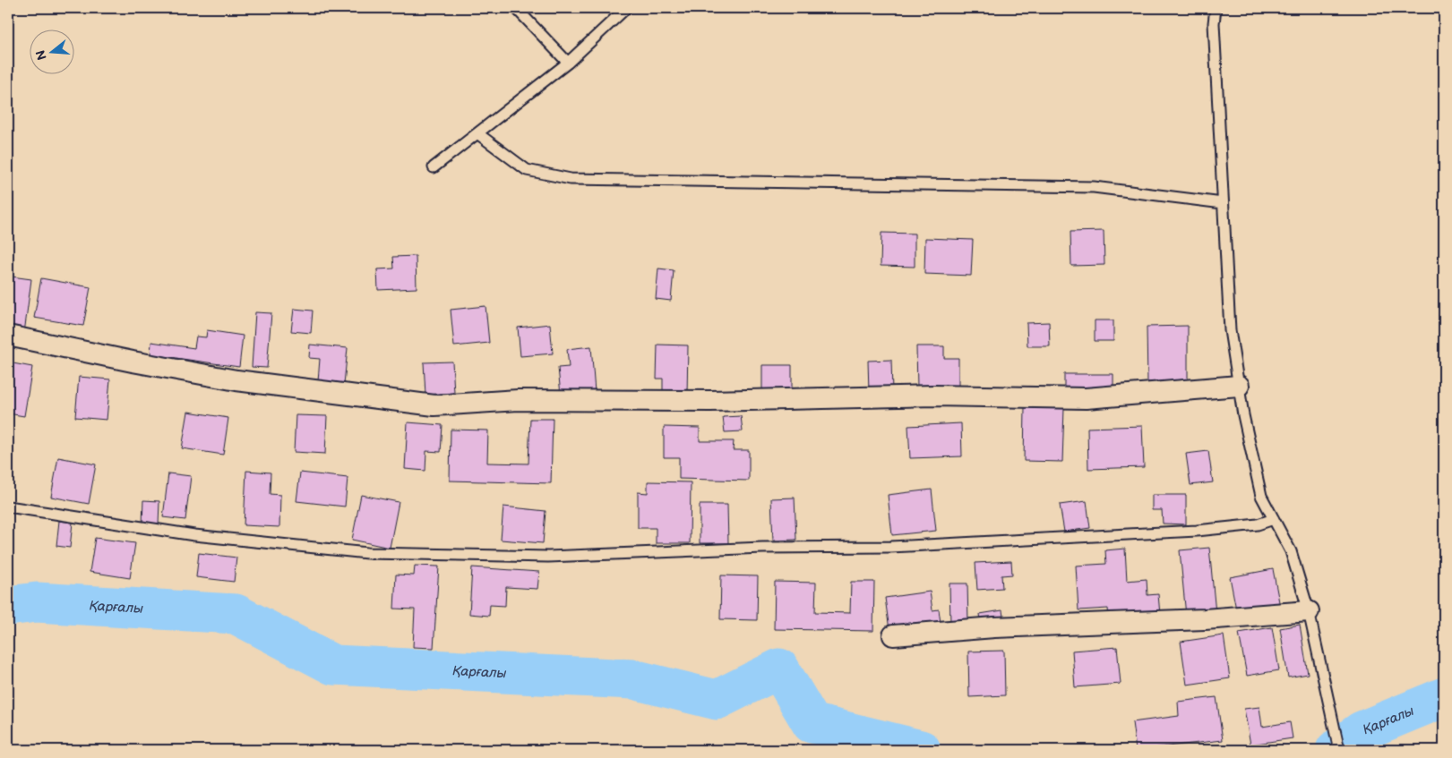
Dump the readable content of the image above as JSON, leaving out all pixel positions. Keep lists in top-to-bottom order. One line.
{"water":["Қарғалы"],"north":"left"}
